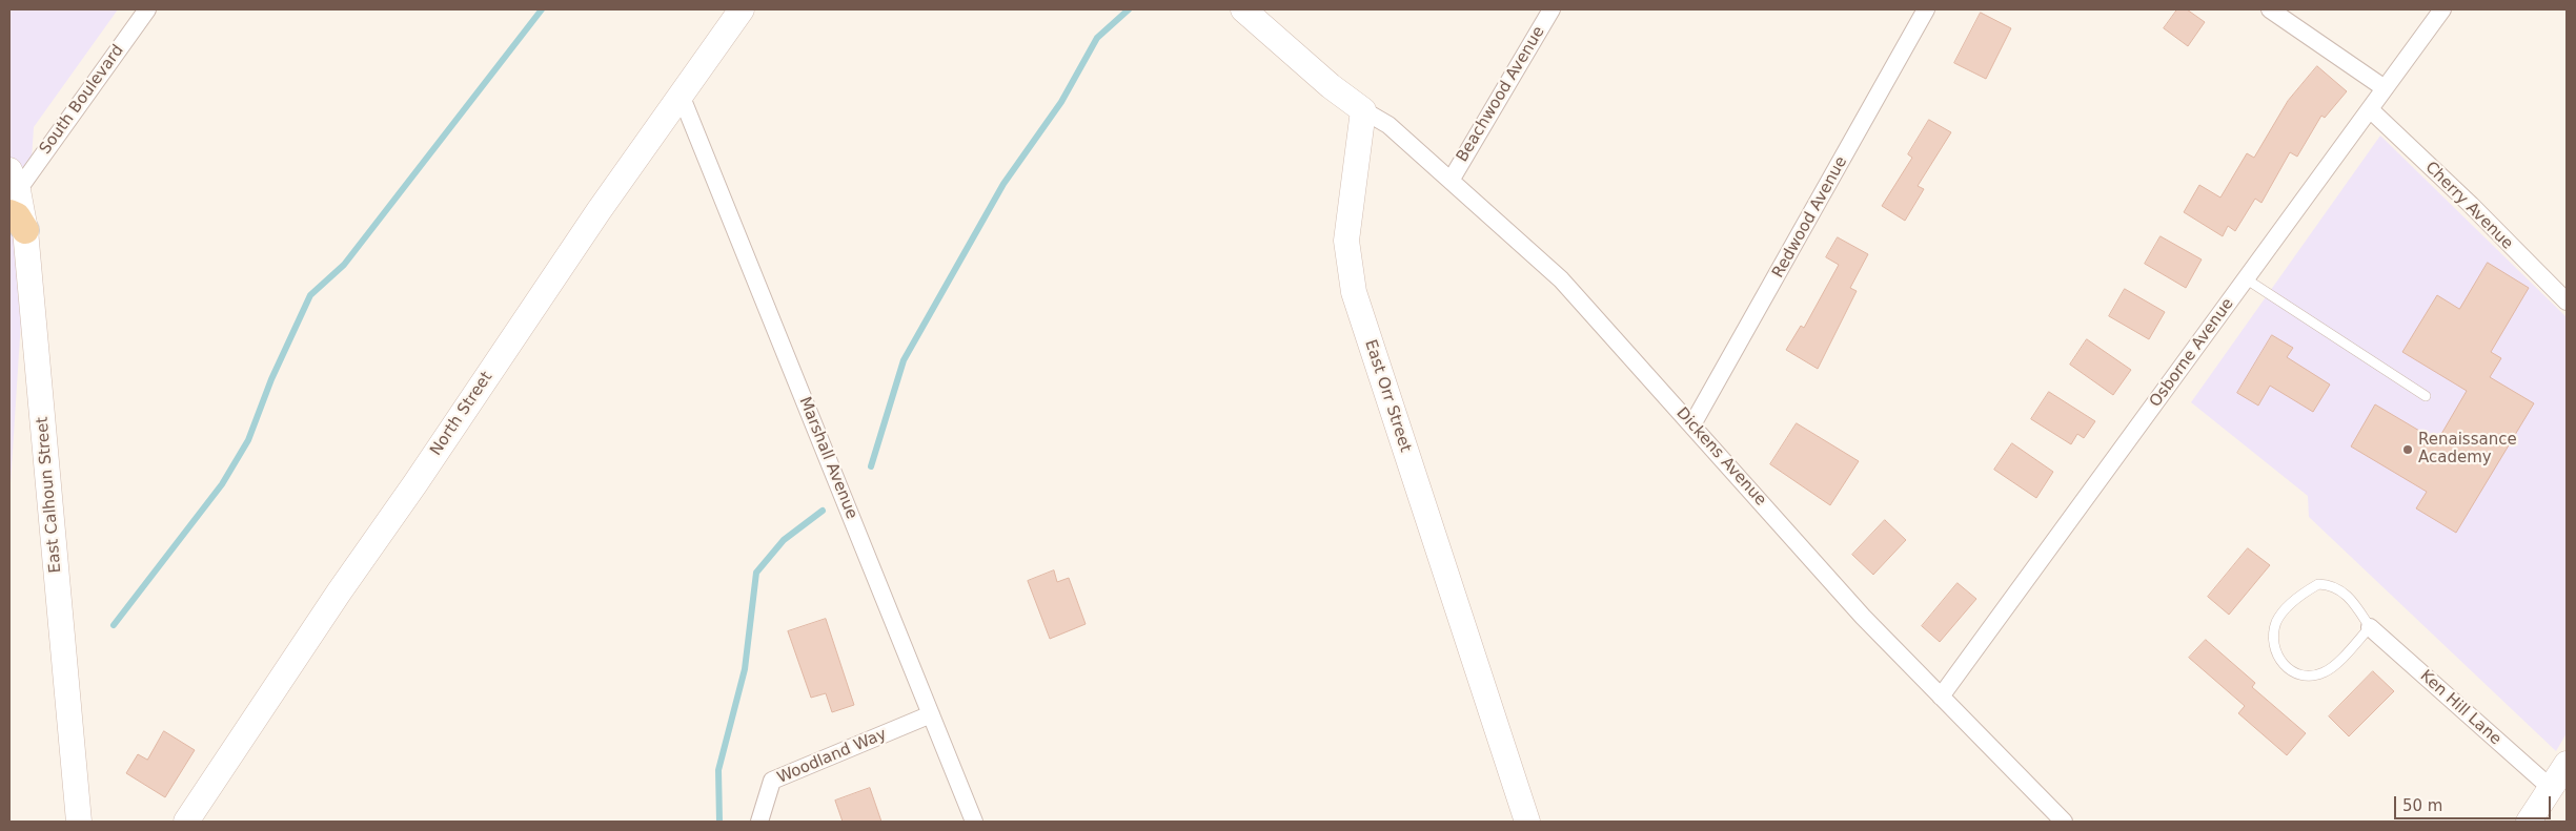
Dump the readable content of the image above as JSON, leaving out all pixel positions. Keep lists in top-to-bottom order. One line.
{"streets":{"street":["Beachwood Avenue","South Boulevard","Cherry Avenue","Redwood Avenue","Osborne Avenue","East Orr Street","North Street","Dickens Avenue","Marshall Avenue","East Calhoun Street","Ken Hill Lane","Woodland Way"]},"crossings":[["Beachwood Avenue","Dickens Avenue"],["South Boulevard","East Calhoun Street"],["Cherry Avenue","Osborne Avenue"],["Redwood Avenue","Dickens Avenue"],["Osborne Avenue","Dickens Avenue"],["East Orr Street","Dickens Avenue"],["North Street","Marshall Avenue"],["Marshall Avenue","Woodland Way"]],"places":["Renaissance Academy"],"scale_bar":"50 m"}
